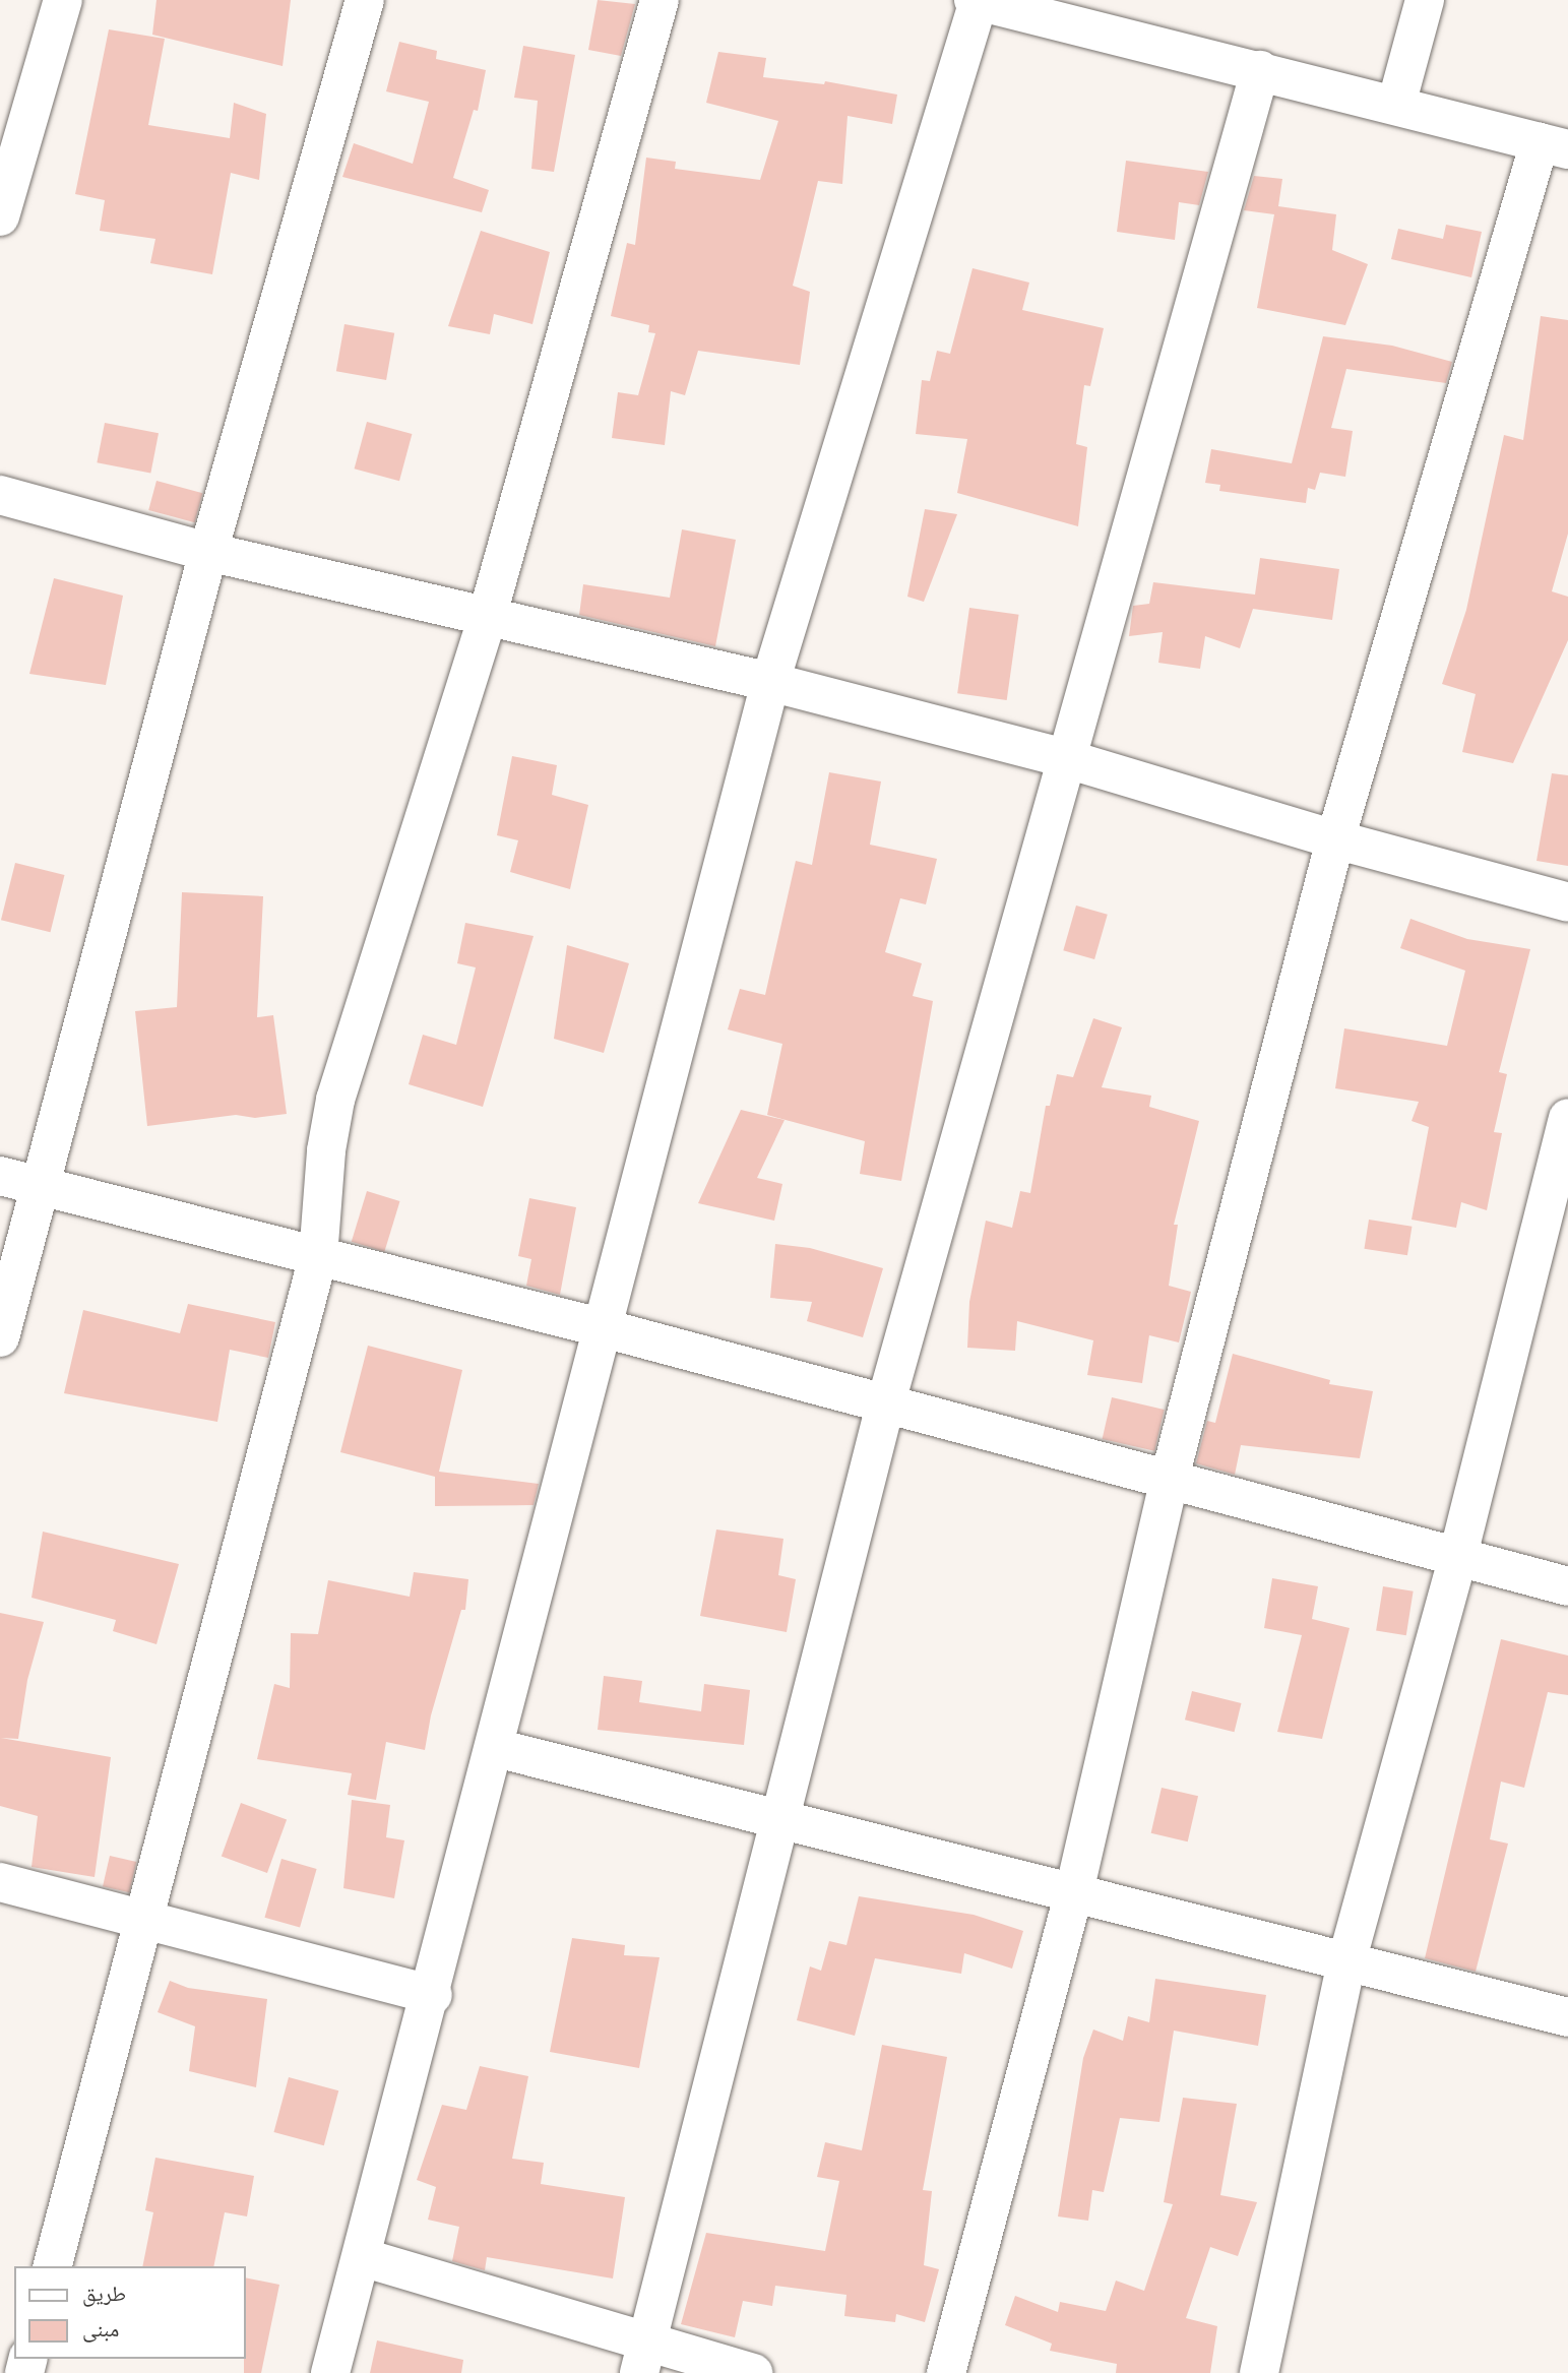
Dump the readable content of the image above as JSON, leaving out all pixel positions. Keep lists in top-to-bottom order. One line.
{"legend":["طريق","مبنى"]}
